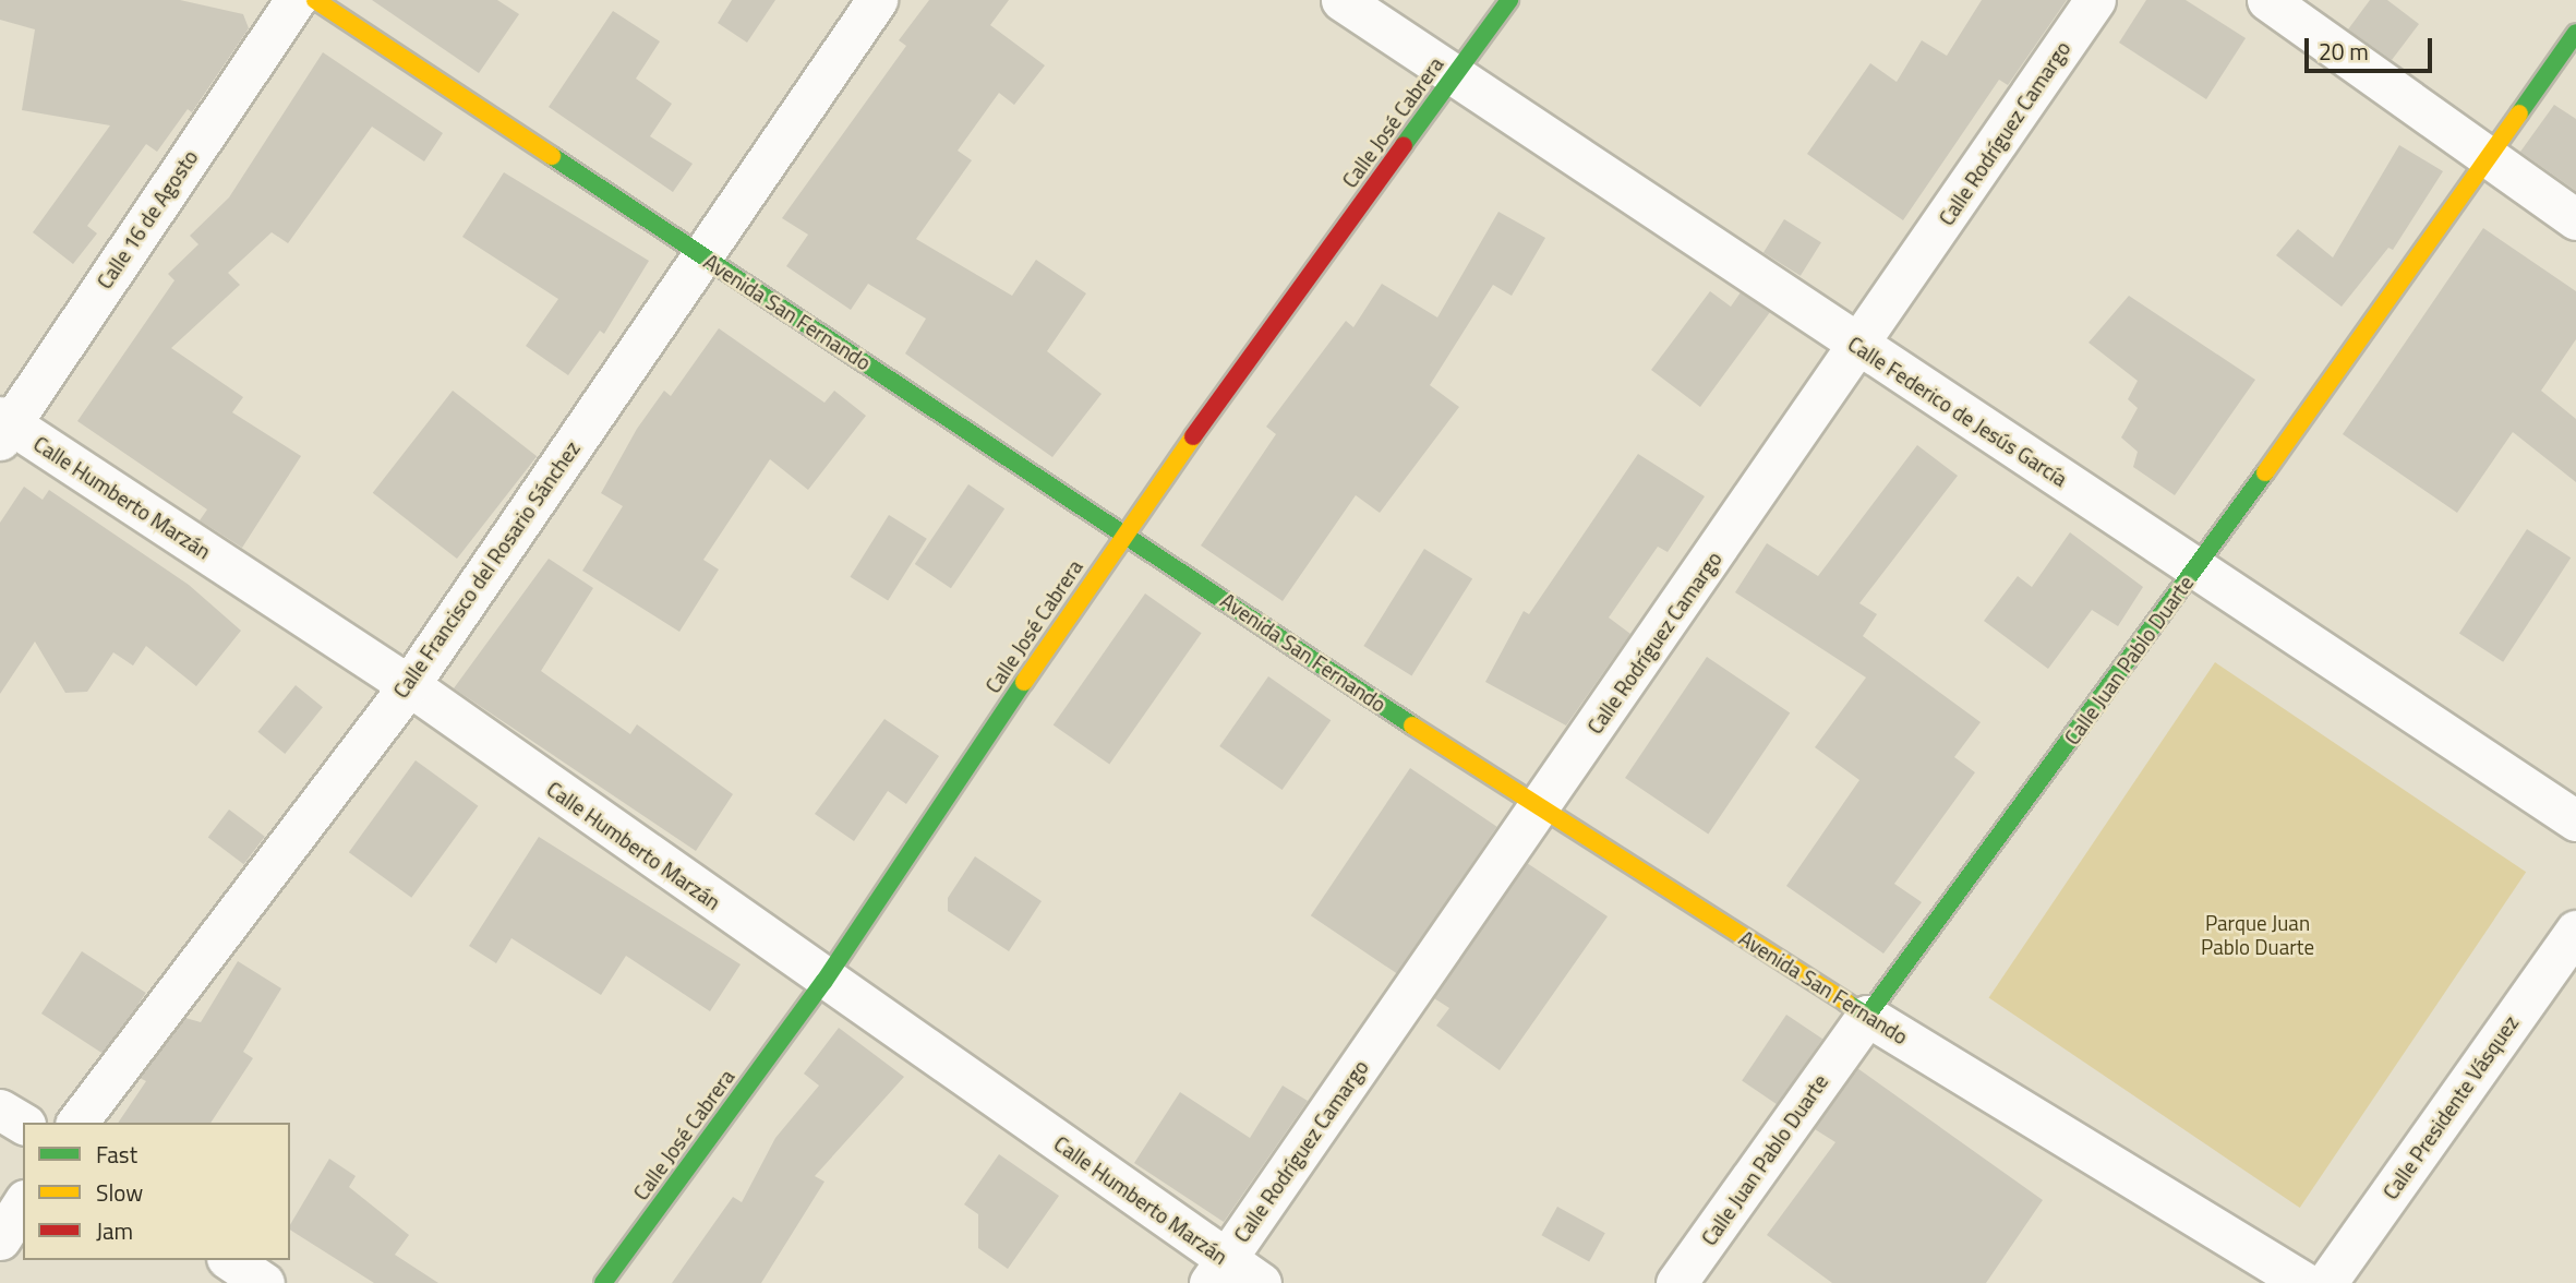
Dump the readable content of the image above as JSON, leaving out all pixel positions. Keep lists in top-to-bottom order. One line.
{"streets":{"street":["Calle José Cabrera","Calle Rodríguez Camargo","Calle 16 de Agosto","Avenida San Fernando","Calle Federico de Jesús García","Calle Humberto Marzán","Calle Francisco del Rosario Sánchez","Calle Juan Pablo Duarte","Calle Presidente Vásquez"]},"crossings":[["Calle José Cabrera","Avenida San Fernando"],["Calle José Cabrera","Calle Federico de Jesús García"],["Calle José Cabrera","Calle Humberto Marzán"],["Calle Rodríguez Camargo","Avenida San Fernando"],["Calle Rodríguez Camargo","Calle Federico de Jesús García"],["Calle Rodríguez Camargo","Calle Humberto Marzán"],["Calle 16 de Agosto","Calle Humberto Marzán"],["Avenida San Fernando","Calle Francisco del Rosario Sánchez"],["Avenida San Fernando","Calle Juan Pablo Duarte"],["Calle Federico de Jesús García","Calle Juan Pablo Duarte"],["Calle Humberto Marzán","Calle Francisco del Rosario Sánchez"]],"parks":["Parque Juan Pablo Duarte"],"legend":["Fast","Slow","Jam"],"scale_bar":"20 m"}
